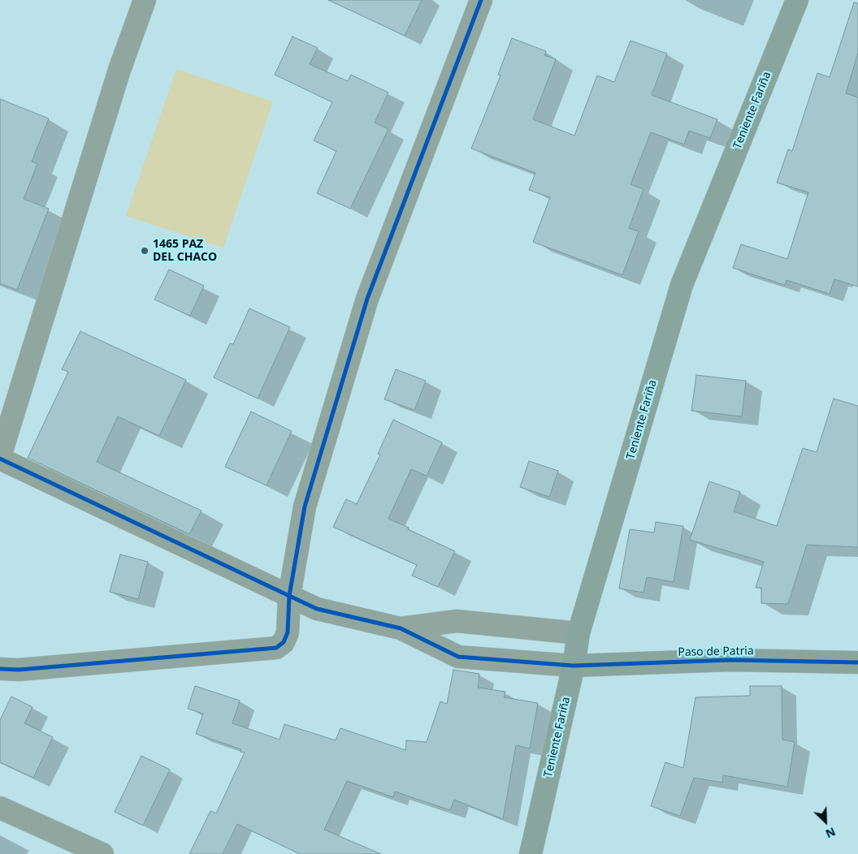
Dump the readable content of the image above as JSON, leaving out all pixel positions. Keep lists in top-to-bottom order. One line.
{"streets":{"street":["Teniente Fariña","Paso de Patria"]},"crossings":[["Teniente Fariña","Paso de Patria"]],"places":["1465 PAZ DEL CHACO"],"north":"bottom right"}
